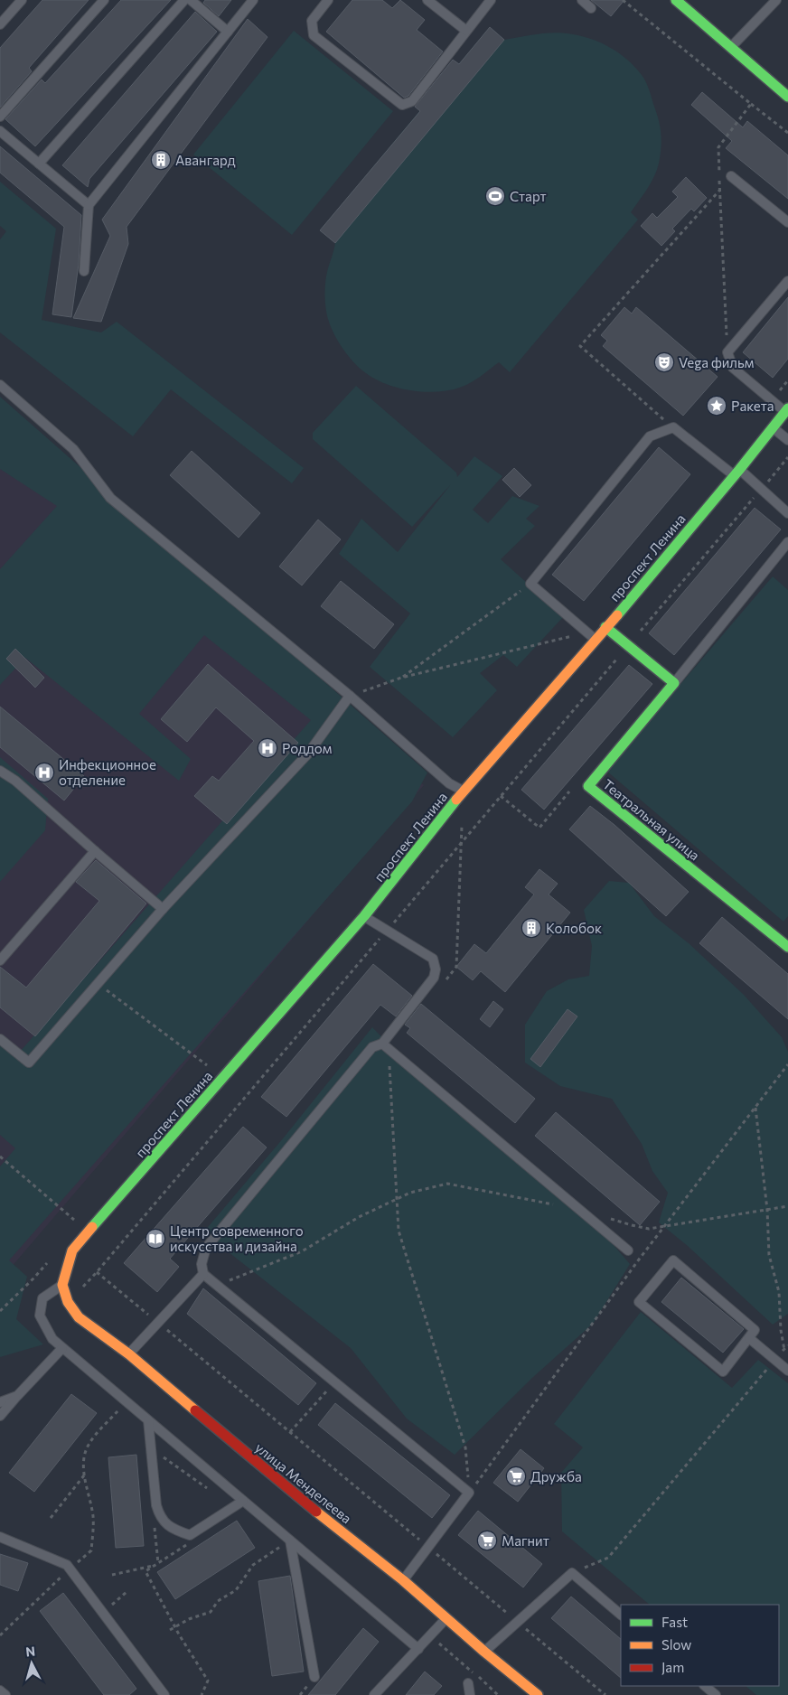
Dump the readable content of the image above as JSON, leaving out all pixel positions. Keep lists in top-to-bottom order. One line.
{"streets":{"street":["проспект Ленина","Театральная улица","улица Менделеева"]},"crossings":[["проспект Ленина","улица Менделеева"]],"places":{"building":["Авангард","Колобок"],"sports":["Старт"],"theatre":["Vega фильм"],"place":["Ракета"],"hospital":["Роддом","Инфекционное отделение"],"library":["Центр современного искусства и дизайна"],"supermarket":["Дружба","Магнит"]},"legend":["Fast","Slow","Jam"],"north":"top"}
